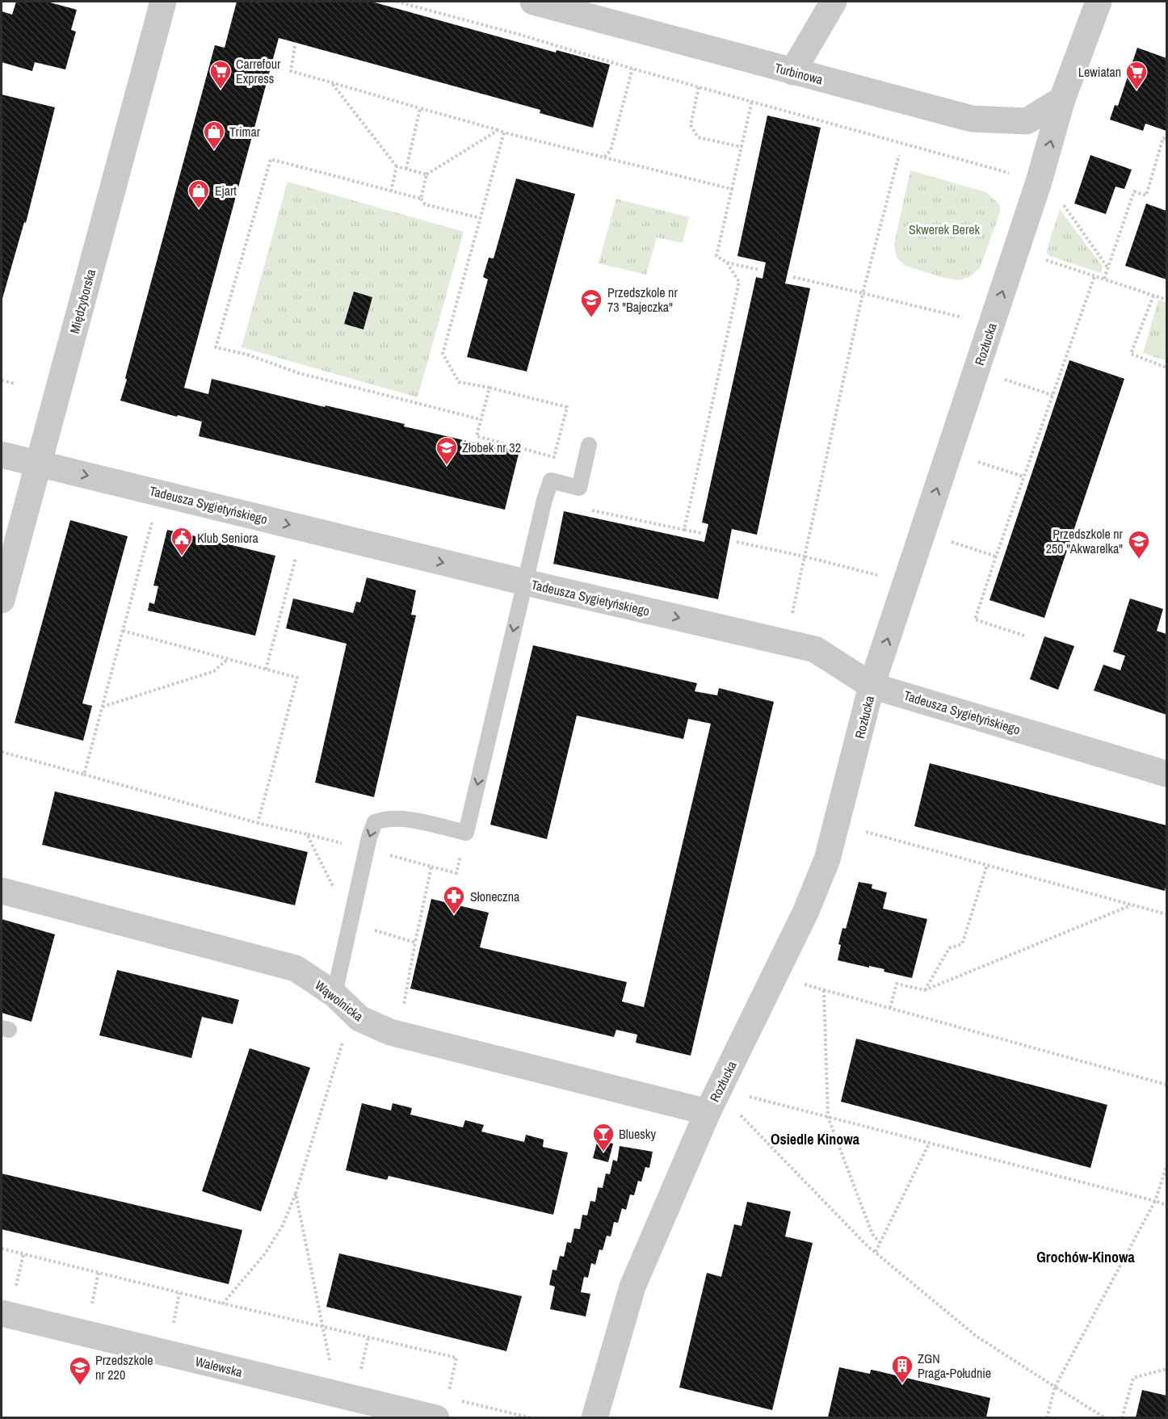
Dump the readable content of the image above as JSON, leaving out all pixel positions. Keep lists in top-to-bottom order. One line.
{"streets":{"street":["Turbinowa","Międzyborska","Rozłucka","Tadeusza Sygietyńskiego","Wąwolnicka","Walewska"]},"crossings":[["Turbinowa","Rozłucka"],["Międzyborska","Tadeusza Sygietyńskiego"],["Rozłucka","Tadeusza Sygietyńskiego"],["Rozłucka","Wąwolnicka"]],"one_way":["Rozłucka","Tadeusza Sygietyńskiego"],"districts":["Osiedle Kinowa","Grochów-Kinowa"],"parks":["Skwerek Berek"],"places":{"supermarket":["Carrefour Express","Lewiatan"],"shop":["Trimar","Ejart"],"school or university":["Przedszkole nr 73 \"Bajeczka\"","Żłobek nr 32","Przedszkole nr 250 \"Akwarelka\"","Przedszkole nr 220"],"public building":["Klub Seniora"],"pharmacy":["Słoneczna"],"bar":["Bluesky"],"building":["ZGN Praga-Południe"]}}
